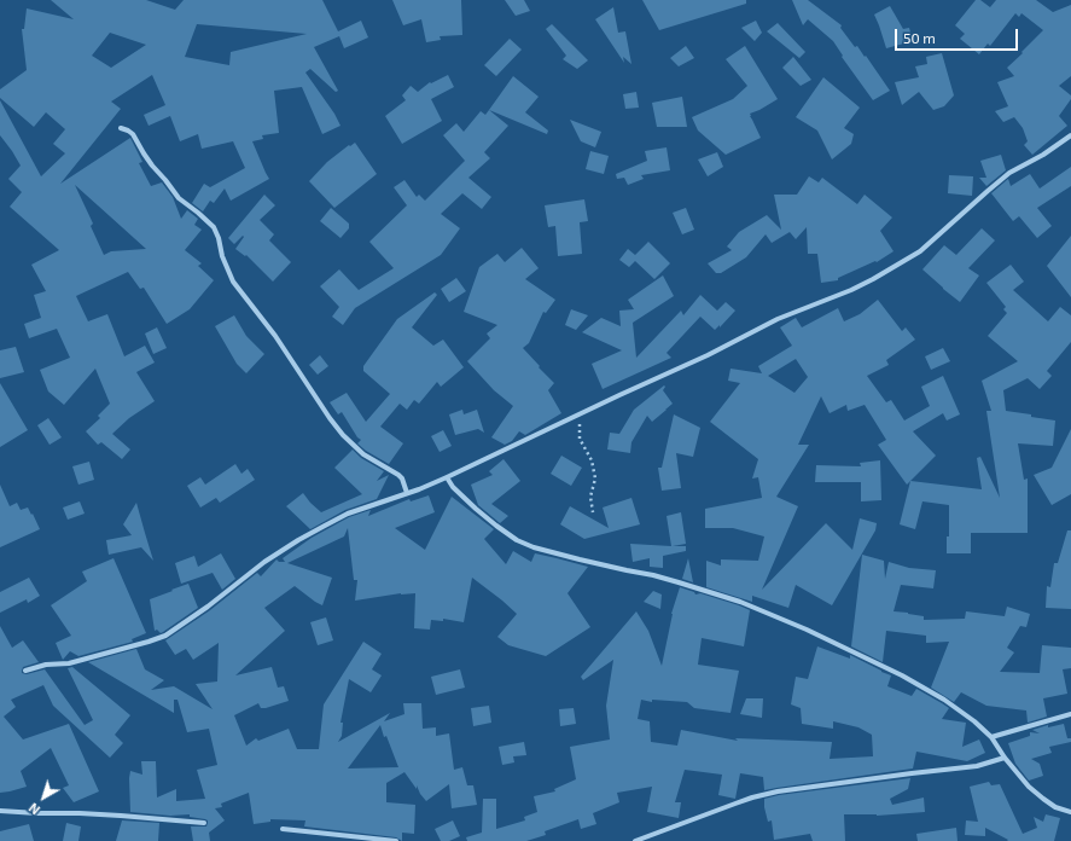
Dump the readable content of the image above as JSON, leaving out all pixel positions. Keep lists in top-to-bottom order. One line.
{"scale_bar":"50 m","north":"bottom left"}
